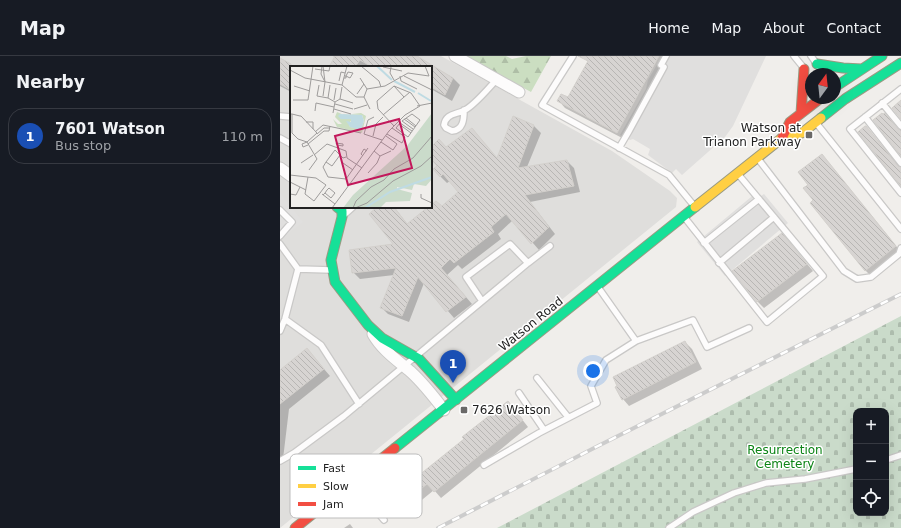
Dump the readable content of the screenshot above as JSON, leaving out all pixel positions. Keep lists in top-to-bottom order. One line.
{"streets":{"main road":["Watson Road"]},"parks":["Resurrection Cemetery"],"places":{"transit":["Watson at Trianon Parkway","7626 Watson"]},"legend":["Fast","Slow","Jam"],"north":"top","page":{"header":"Map","nav":["Home","Map","About","Contact"],"heading":"Nearby","list":[{"mark":"1","name":"7601 Watson","note":"Bus stop","value":"110 m"}],"pins":"1","map_buttons":["+","−"]}}
